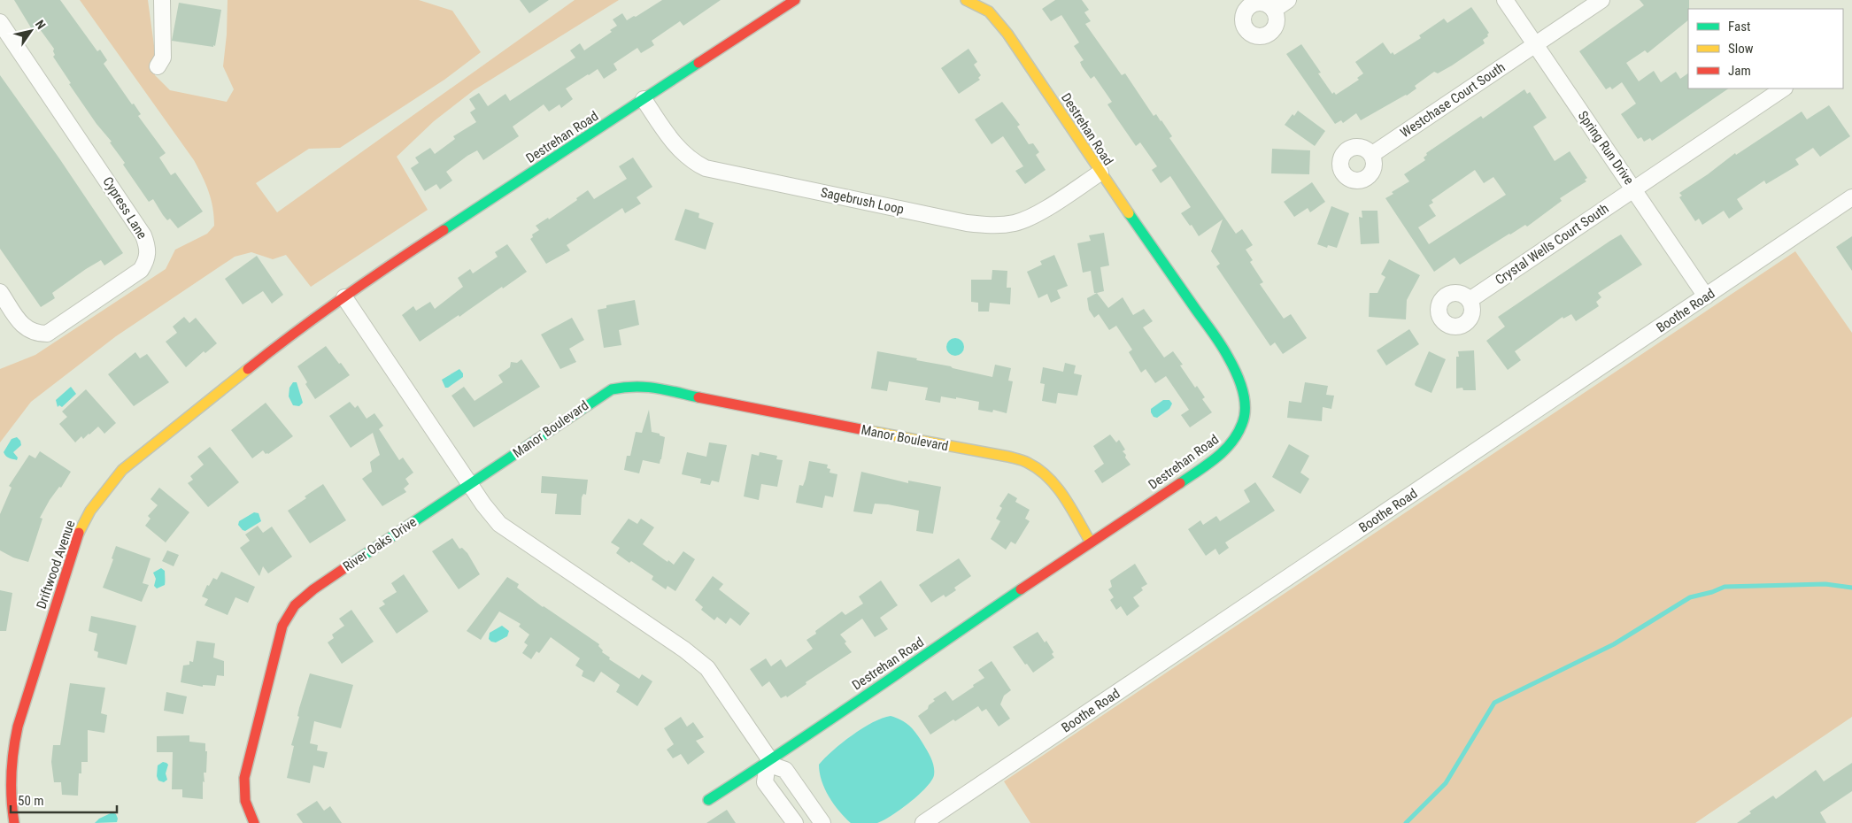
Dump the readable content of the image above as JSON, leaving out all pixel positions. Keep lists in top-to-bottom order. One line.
{"streets":{"street":["Westchase Court South","Destrehan Road","Spring Run Drive","Sagebrush Loop","Cypress Lane","Crystal Wells Court South","Boothe Road","Manor Boulevard","River Oaks Drive","Driftwood Avenue"]},"crossings":[["Westchase Court South","Spring Run Drive"],["Destrehan Road","Sagebrush Loop"],["Destrehan Road","Manor Boulevard"],["Destrehan Road","Driftwood Avenue"],["Spring Run Drive","Crystal Wells Court South"],["Spring Run Drive","Boothe Road"],["Manor Boulevard","River Oaks Drive"]],"legend":["Fast","Slow","Jam"],"scale_bar":"50 m","north":"top right"}
